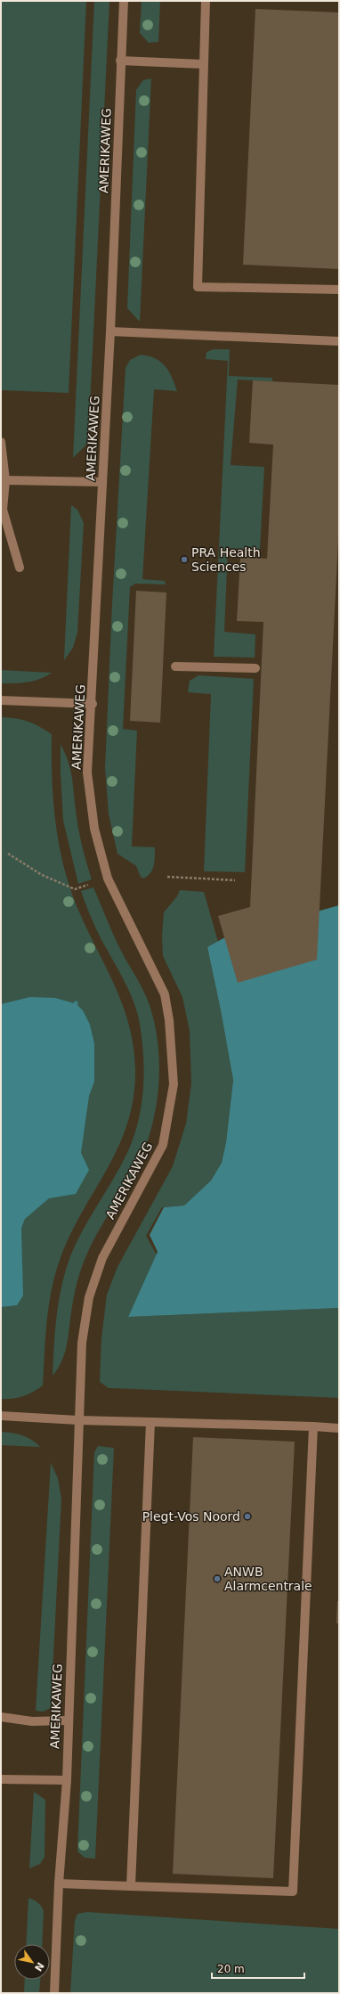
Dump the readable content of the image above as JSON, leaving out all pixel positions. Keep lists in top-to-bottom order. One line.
{"streets":{"street":["AMERIKAWEG"]},"places":["PRA Health Sciences","Plegt-Vos Noord","ANWB Alarmcentrale"],"scale_bar":"20 m","north":"bottom right"}
